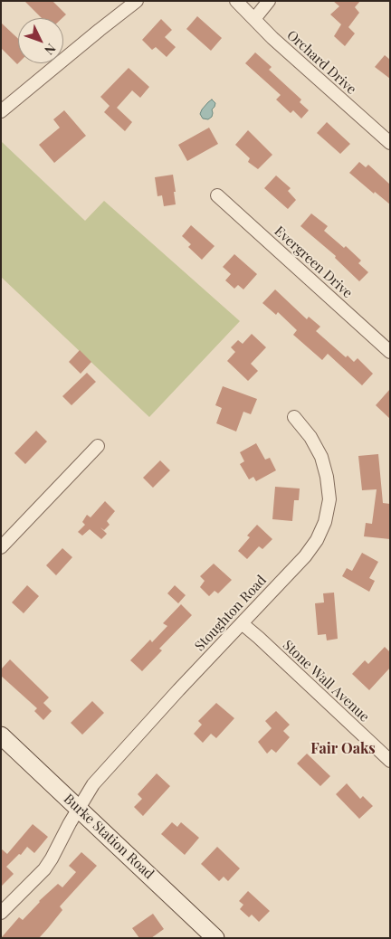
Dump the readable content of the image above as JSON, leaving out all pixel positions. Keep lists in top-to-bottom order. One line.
{"streets":{"street":["Orchard Drive","Evergreen Drive","Stoughton Road","Stone Wall Avenue","Burke Station Road"]},"crossings":[["Stoughton Road","Stone Wall Avenue"],["Stoughton Road","Burke Station Road"]],"districts":["Fair Oaks"],"north":"bottom right"}
